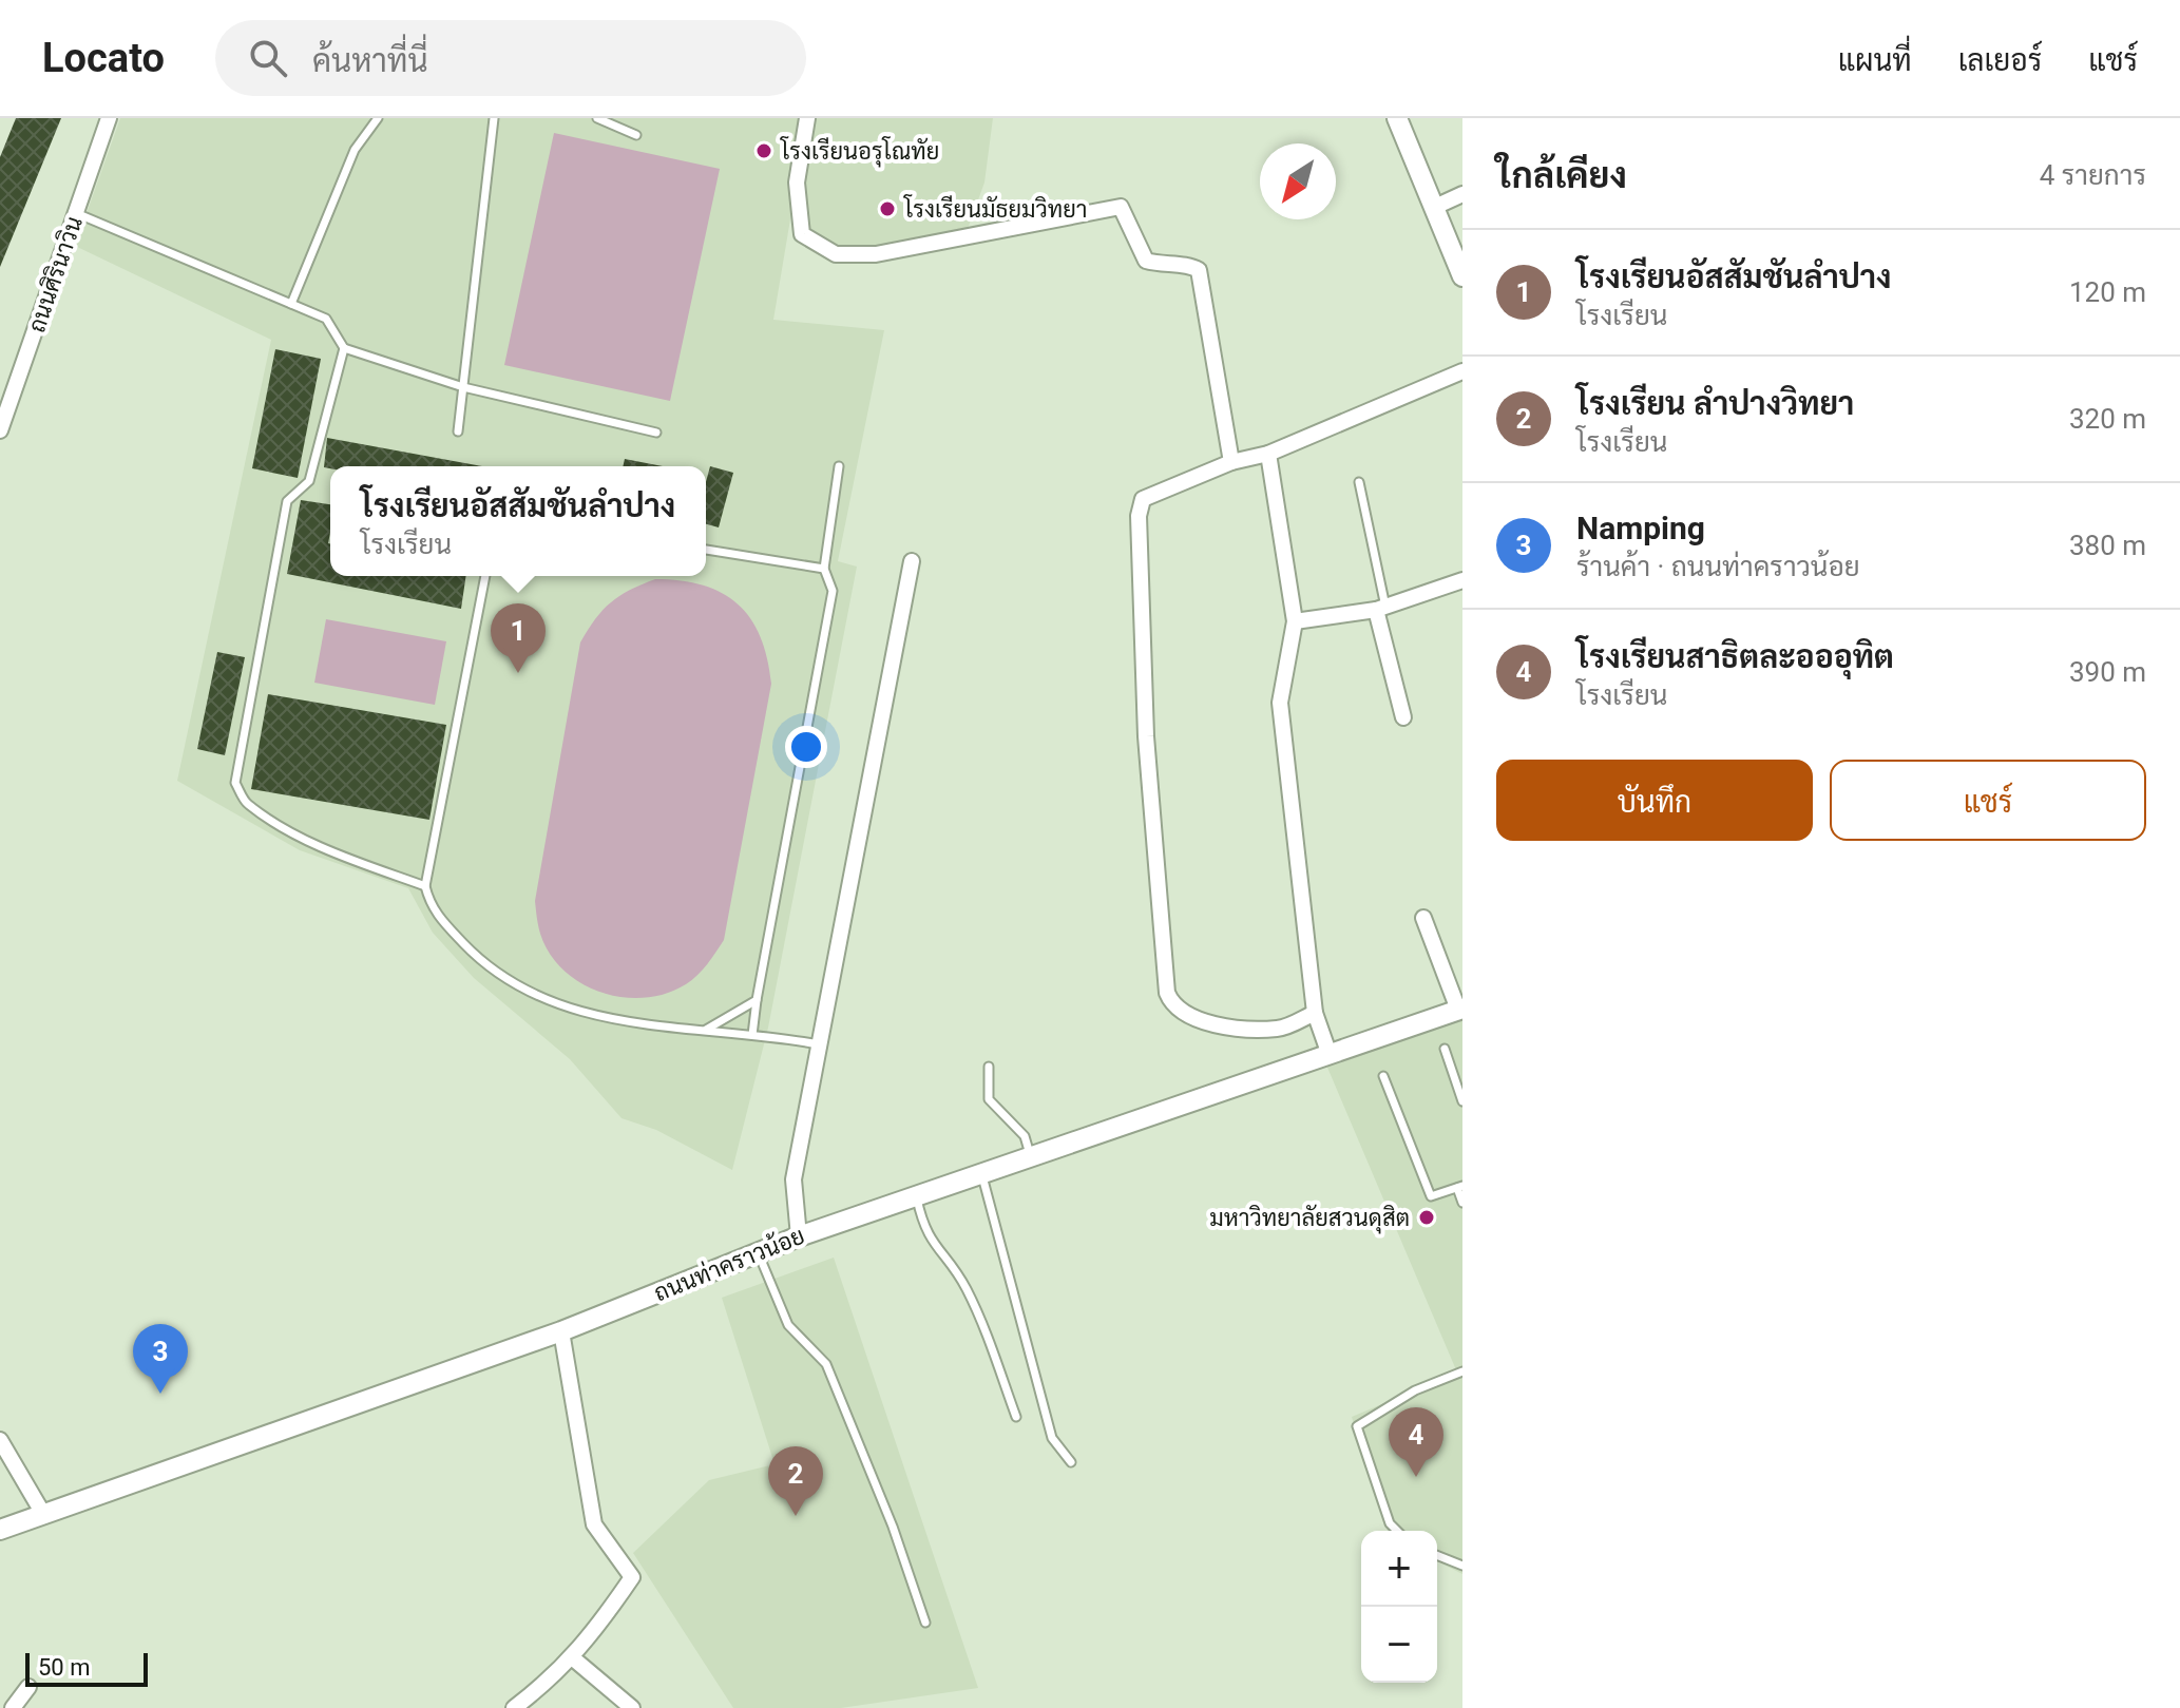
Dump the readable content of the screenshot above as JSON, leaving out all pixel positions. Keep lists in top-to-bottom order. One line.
{"streets":{"street":["ถนนศิรินาวิน","ถนนท่าคราวน้อย"]},"places":["โรงเรียนอรุโณทัย","โรงเรียนมัธยมวิทยา","มหาวิทยาลัยสวนดุสิต"],"scale_bar":"50 m","north":"bottom left","page":{"header":"Locato","search":"ค้นหาที่นี่","nav":["แผนที่","เลเยอร์","แชร์"],"heading":["ใกล้เคียง","4 รายการ"],"list":[{"mark":"1","name":"โรงเรียนอัสสัมชันลำปาง","note":"โรงเรียน","value":"120 m"},{"mark":"2","name":"โรงเรียน ลำปางวิทยา","note":"โรงเรียน","value":"320 m"},{"mark":"3","name":"Namping","note":"ร้านค้า · ถนนท่าคราวน้อย","value":"380 m"},{"mark":"4","name":"โรงเรียนสาธิตละอออุทิต","note":"โรงเรียน","value":"390 m"}],"popup":["โรงเรียนอัสสัมชันลำปาง","โรงเรียน"],"pins":["1","3","4","2"],"buttons":["บันทึก","แชร์"],"map_buttons":["+","−"],"scale":"50 m"}}
